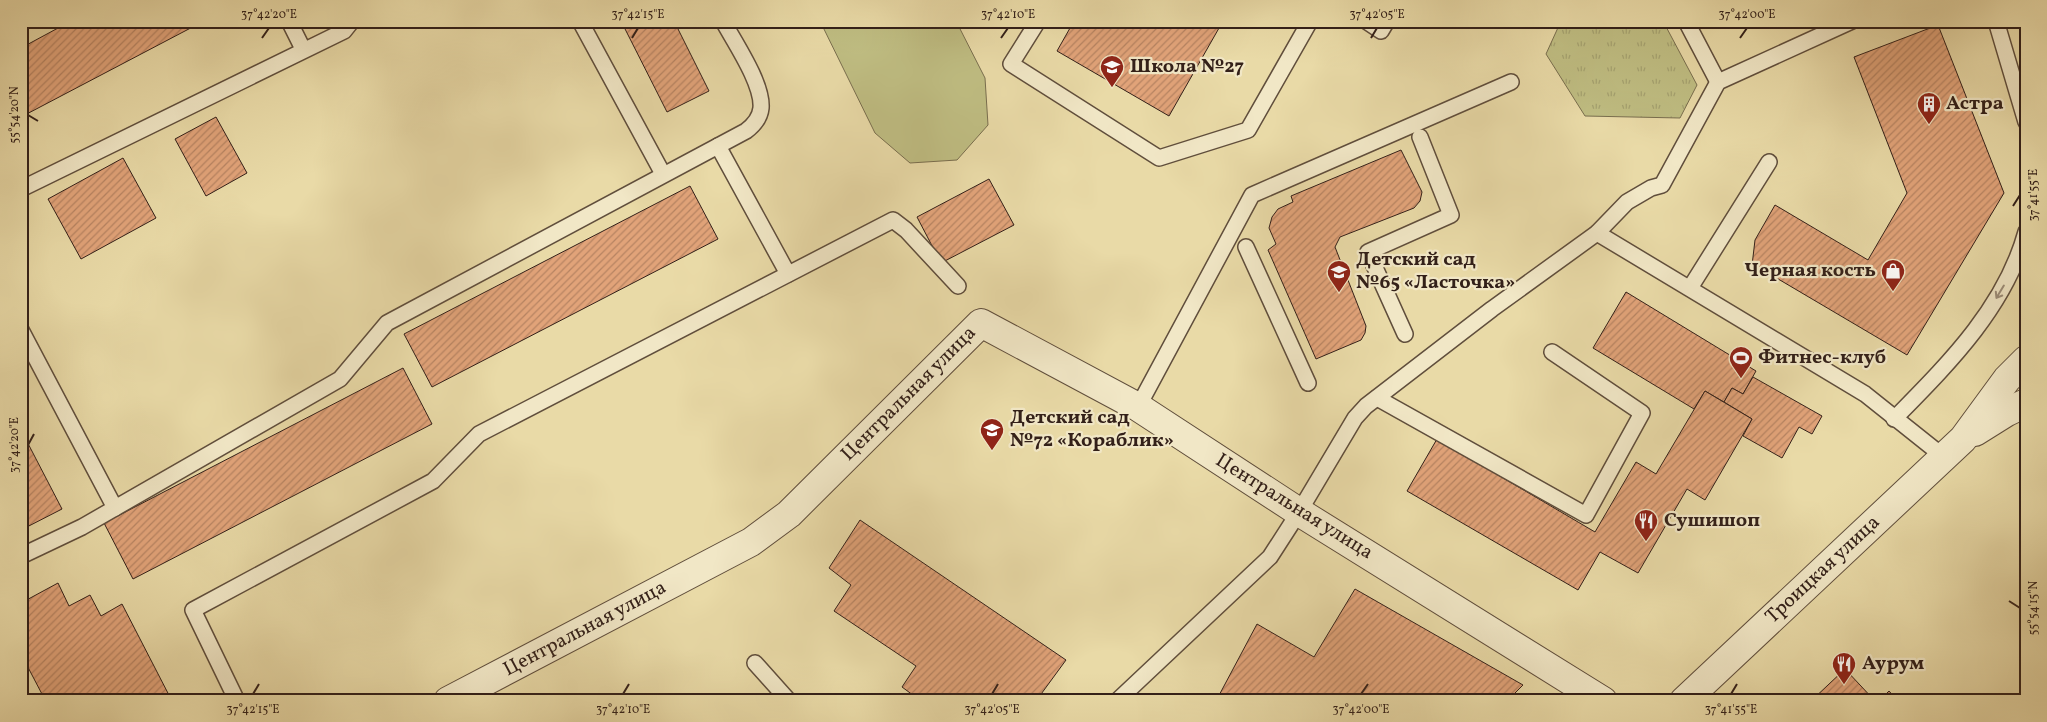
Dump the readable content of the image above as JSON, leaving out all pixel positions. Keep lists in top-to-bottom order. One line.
{"streets":{"street":["Центральная улица","Троицкая улица"]},"places":{"school or university":["Школа №27","Детский сад №65 «Ласточка»","Детский сад №72 «Кораблик»"],"building":["Астра"],"shop":["Черная кость"],"sports":["Фитнес-клуб"],"restaurant":["Сушишоп","Аурум"]},"coordinates":["37°42'20\"E","37°42'15\"E","37°42'10\"E","37°42'05\"E","37°42'00\"E","55°54'20\"N","37°41'55\"E","55°54'15\"N"]}
